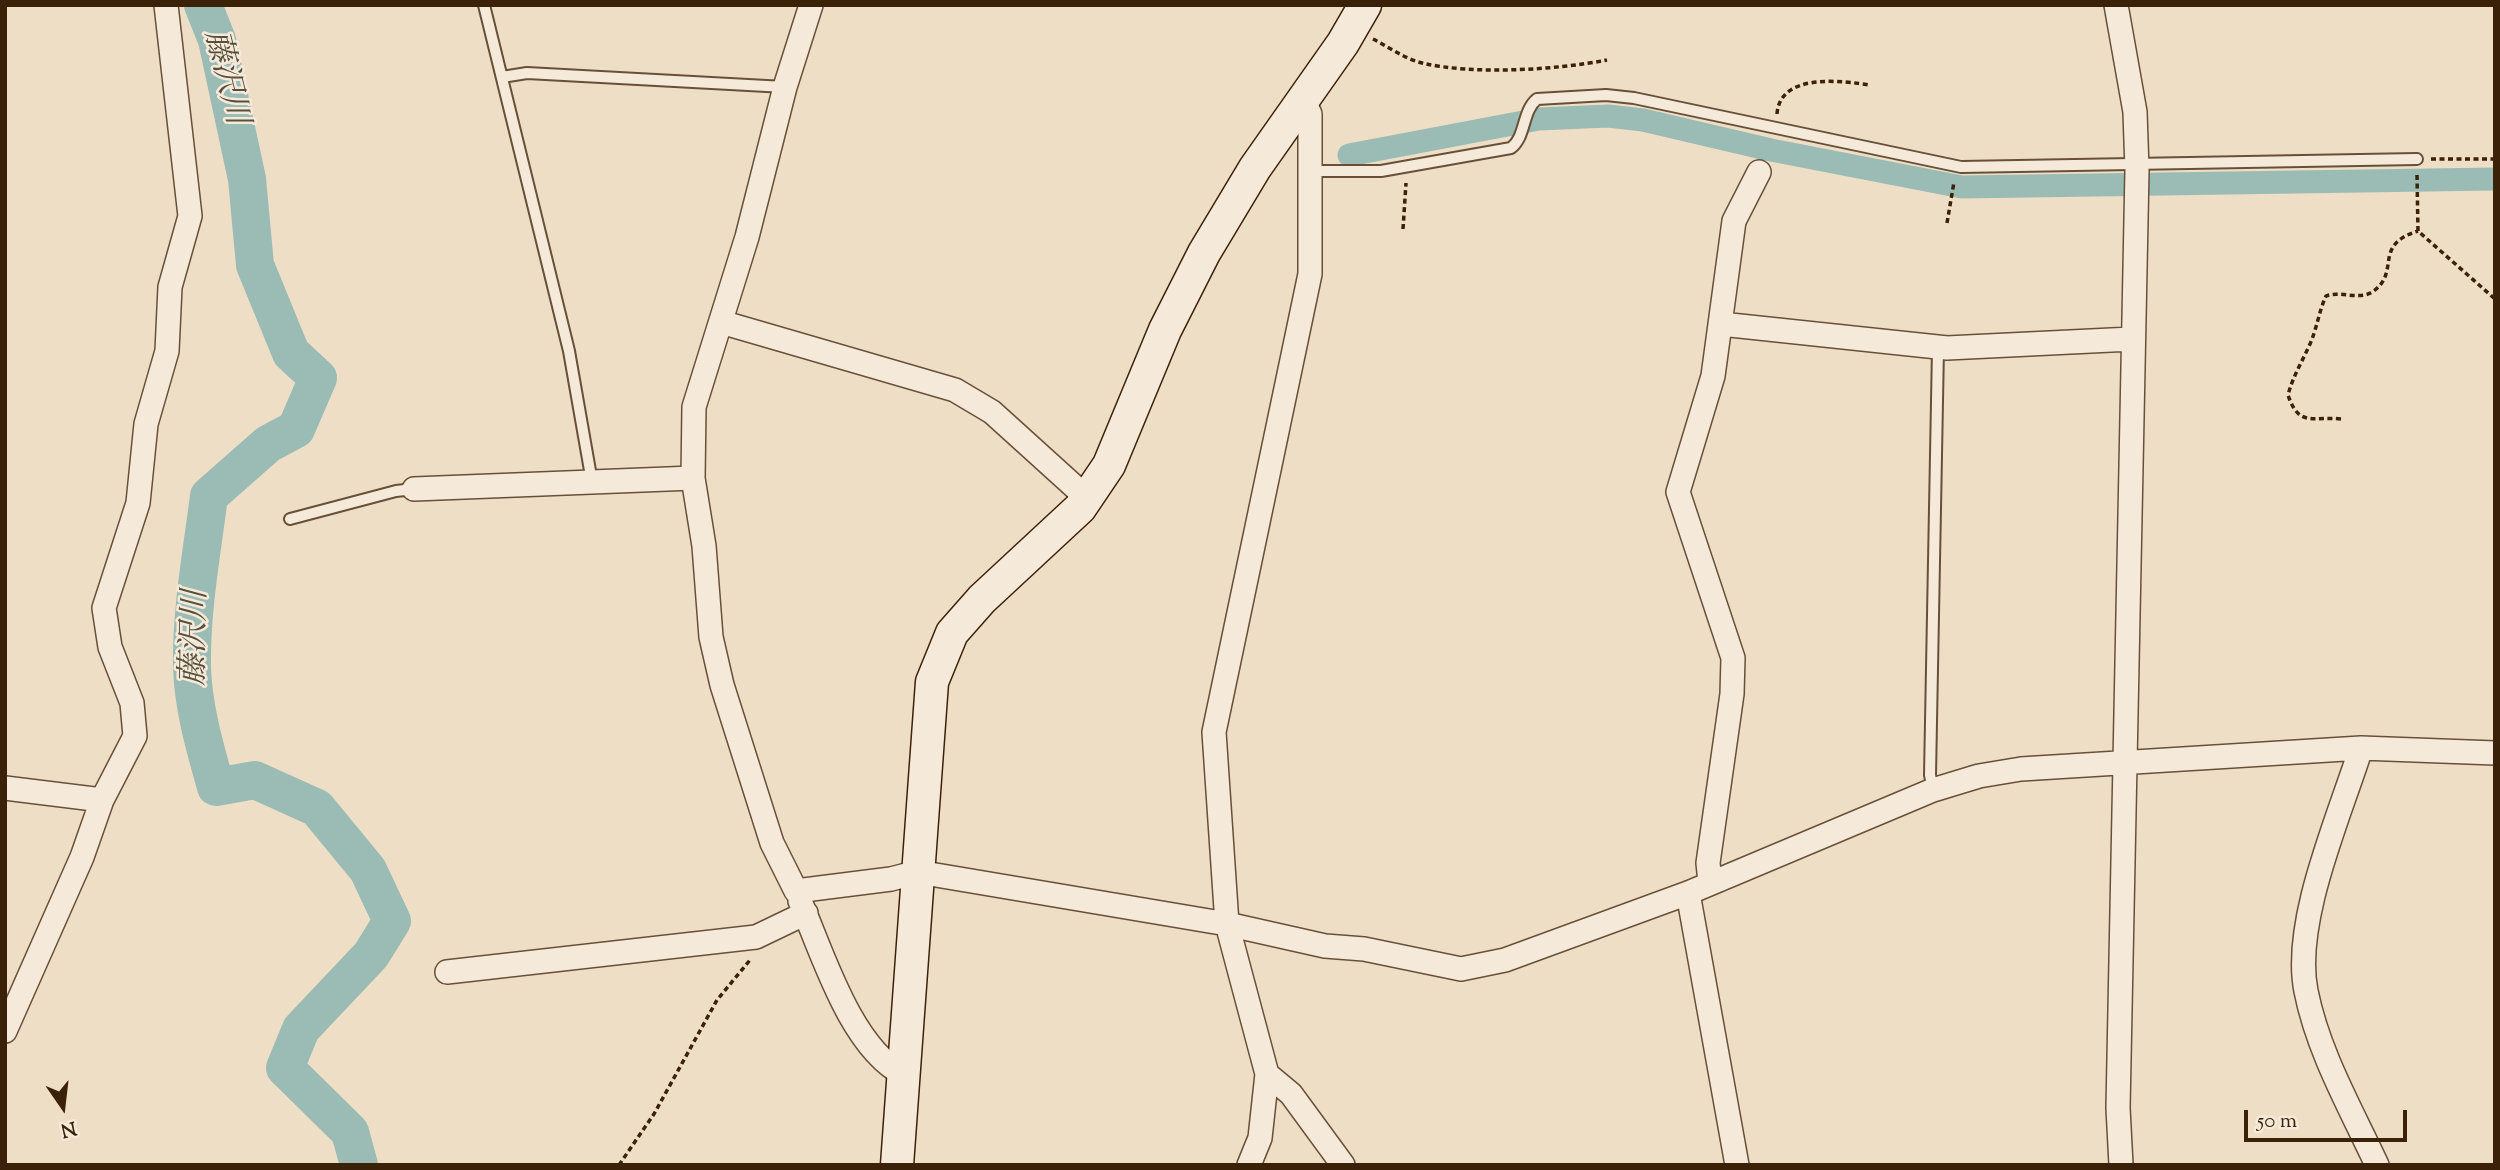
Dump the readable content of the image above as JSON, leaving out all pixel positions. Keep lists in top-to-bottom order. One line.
{"water":["藤沢川"],"scale_bar":"50 m","north":"bottom"}
